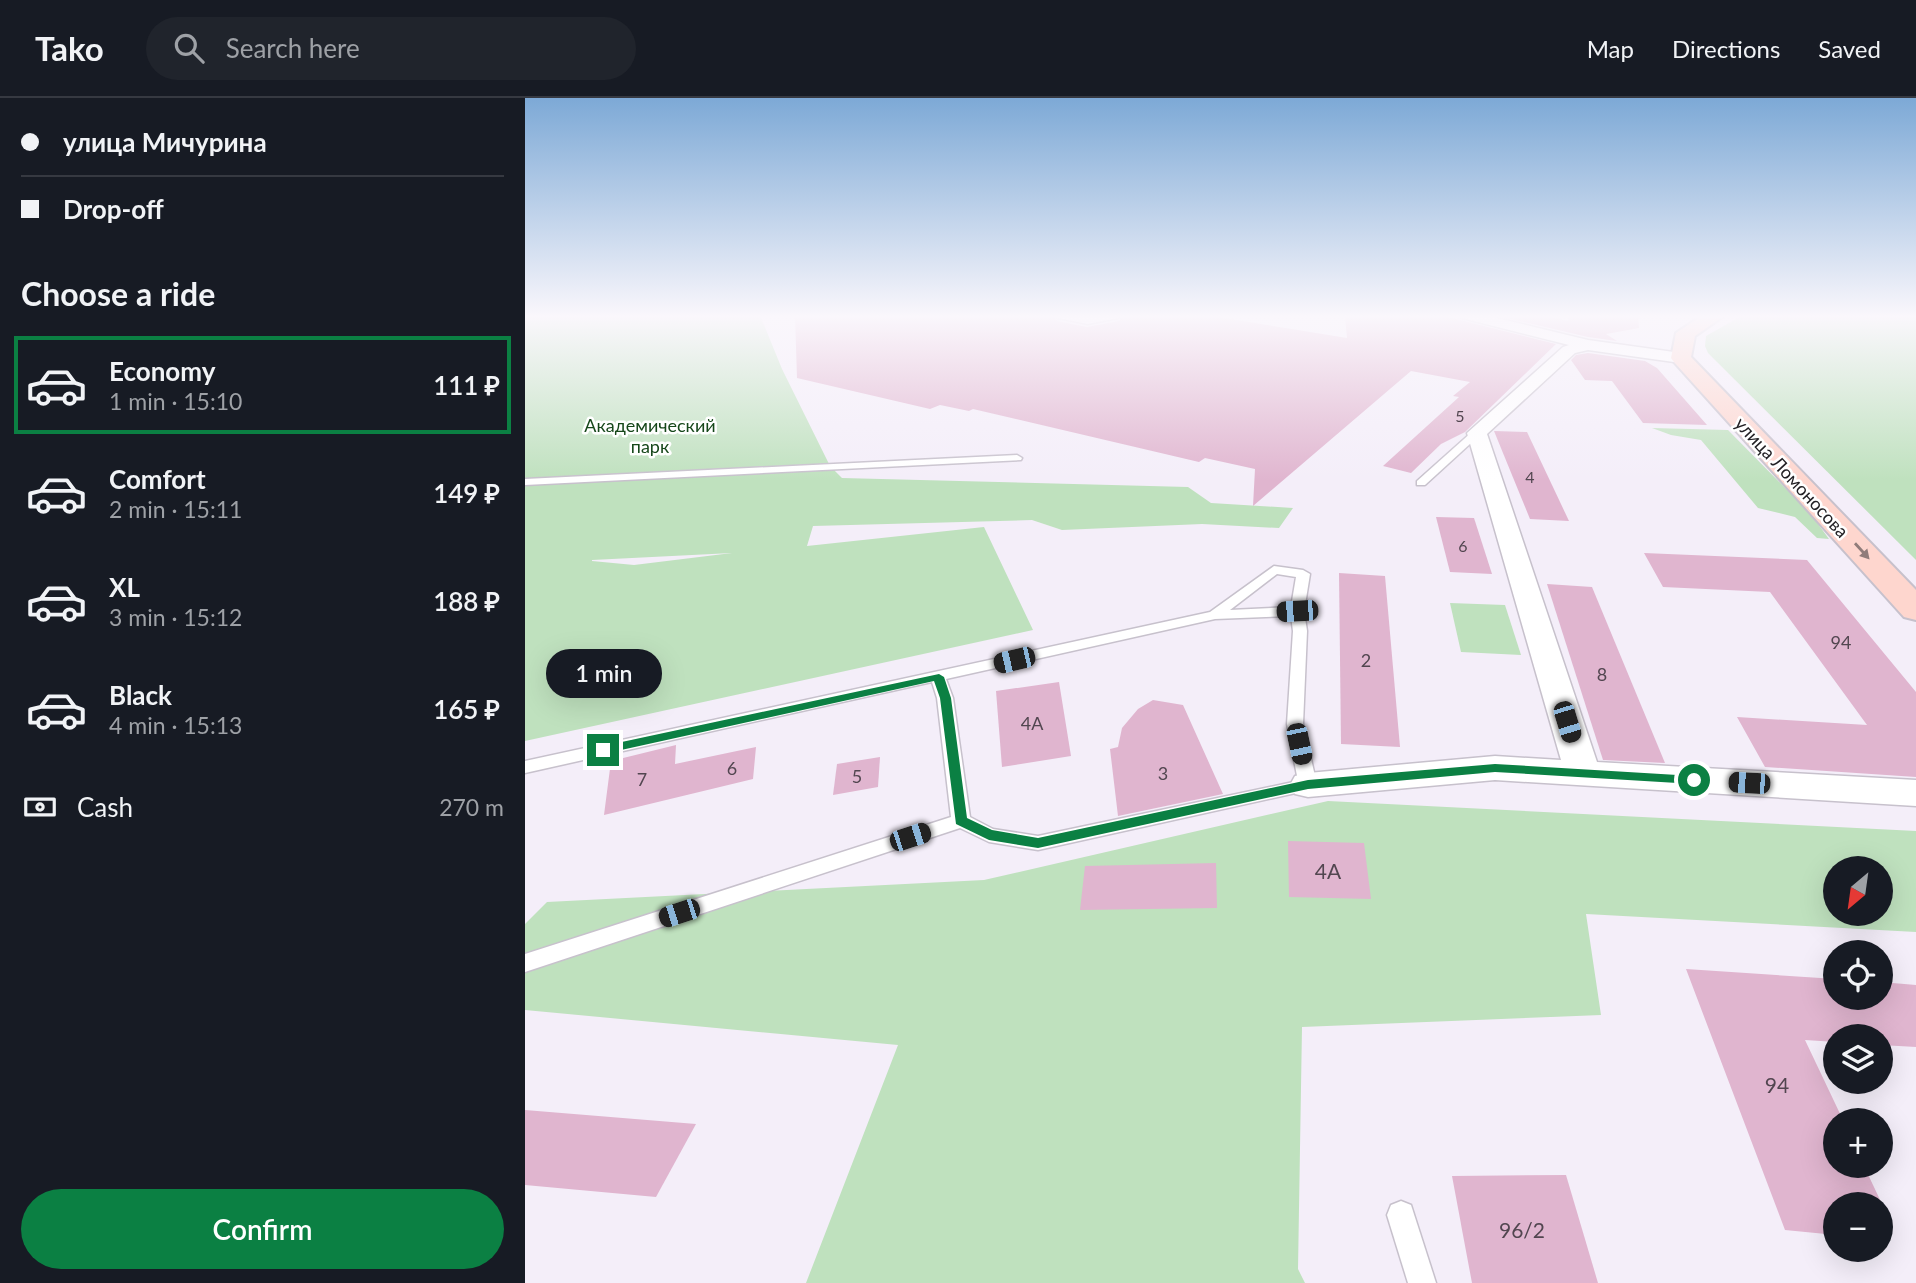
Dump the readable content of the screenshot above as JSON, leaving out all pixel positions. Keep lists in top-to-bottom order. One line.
{"streets":{"main road":["улица Ломоносова"]},"one_way":["улица Ломоносова"],"parks":["Академический парк"],"house_numbers":["5","4","6","94","2","8","4А","6","3","5","7","4А","94","96/2"],"north":"bottom left","page":{"header":"Tako","search":"Search here","nav":["Map","Directions","Saved"],"banner":["улица Мичурина","Drop-off"],"heading":"Choose a ride","list":[{"name":"Economy","note":"1 min · 15:10","value":"111 ₽"},{"name":"Comfort","note":"2 min · 15:11","value":"149 ₽"},{"name":"XL","note":"3 min · 15:12","value":"188 ₽"},{"name":"Black","note":"4 min · 15:13","value":"165 ₽"}],"bubble":"1 min","pay":["Cash","270 m"],"map_buttons":["+","−"],"buttons":"Confirm"}}
